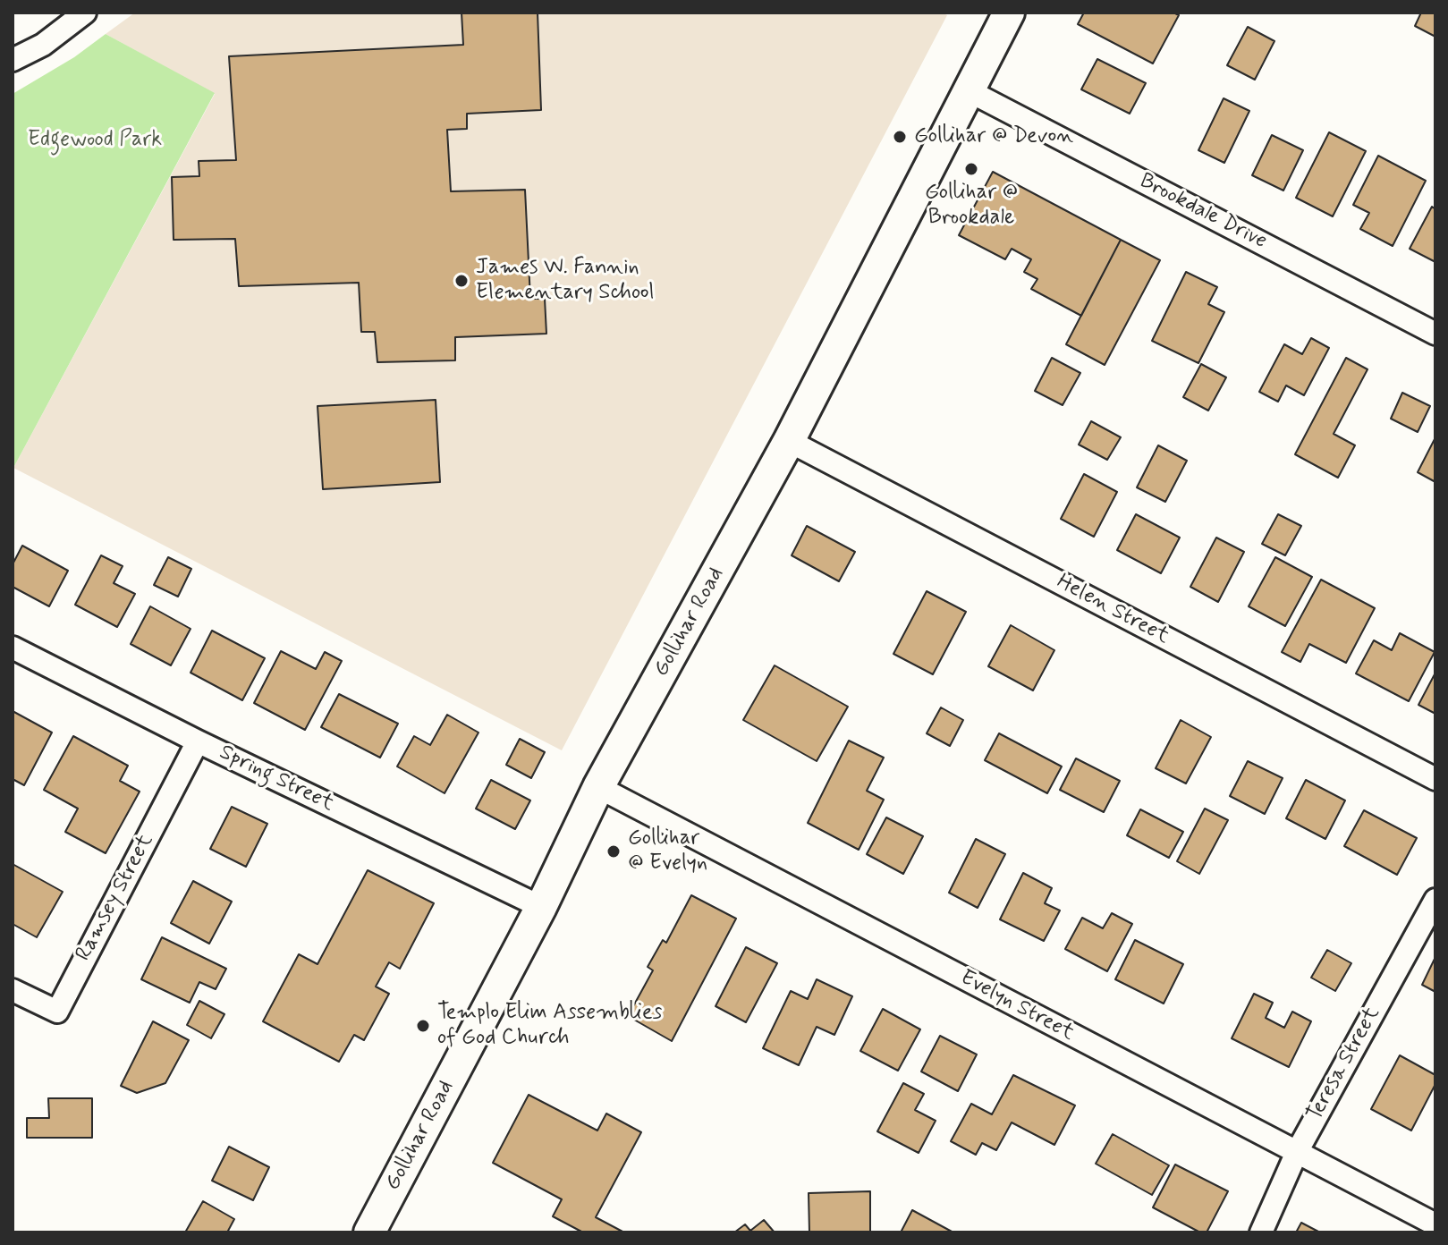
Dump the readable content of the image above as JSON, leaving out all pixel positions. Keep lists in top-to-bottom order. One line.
{"streets":{"main road":["Gollihar Road"],"street":["Brookdale Drive","Helen Street","Spring Street","Ramsey Street","Evelyn Street","Teresa Street"]},"crossings":[["Brookdale Drive","Gollihar Road"],["Helen Street","Gollihar Road"],["Gollihar Road","Spring Street"],["Gollihar Road","Evelyn Street"],["Spring Street","Ramsey Street"],["Evelyn Street","Teresa Street"]],"parks":["Edgewood Park"],"places":["Gollihar @ Devon","Gollihar @ Brookdale","James W. Fannin Elementary School","Gollihar @ Evelyn","Templo Elim Assemblies of God Church"]}
